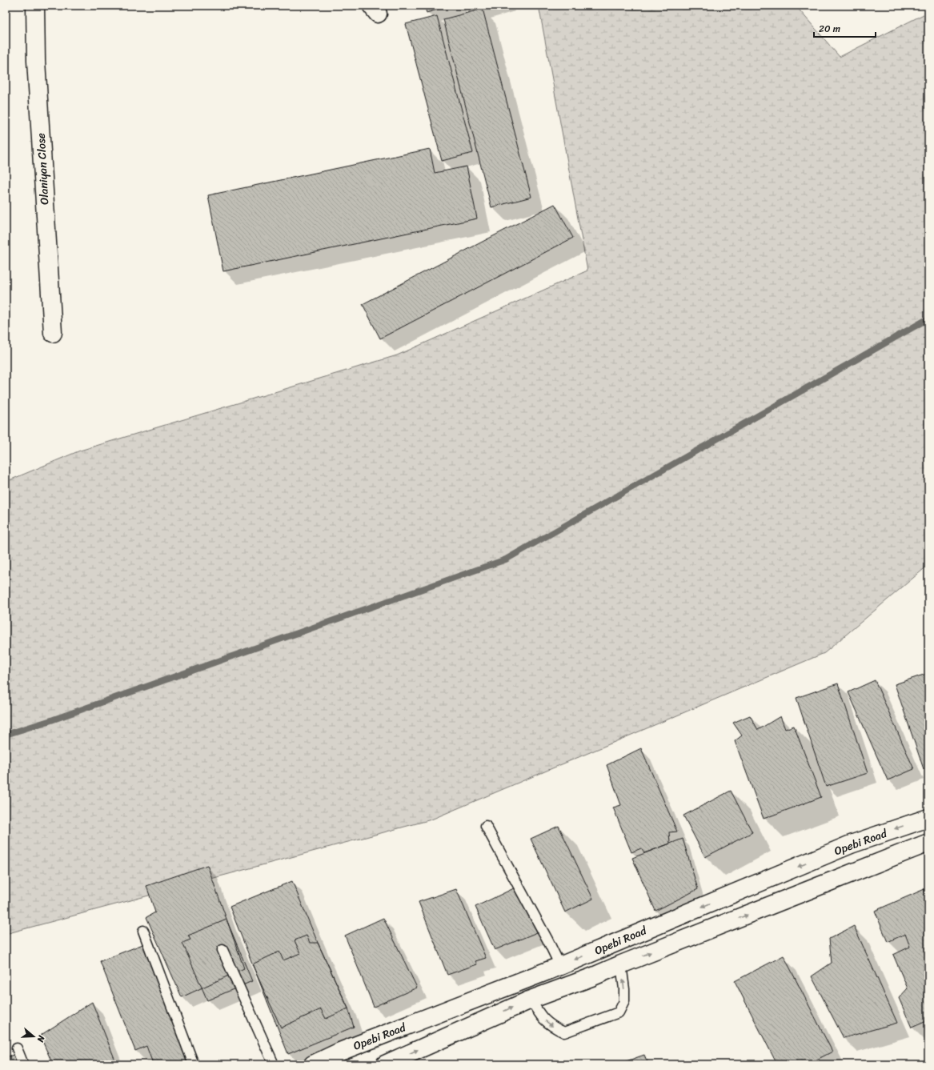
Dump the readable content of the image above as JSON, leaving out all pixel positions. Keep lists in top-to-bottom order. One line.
{"streets":{"main road":["Olaniyan Close","Opebi Road"]},"scale_bar":"20 m","north":"right"}
